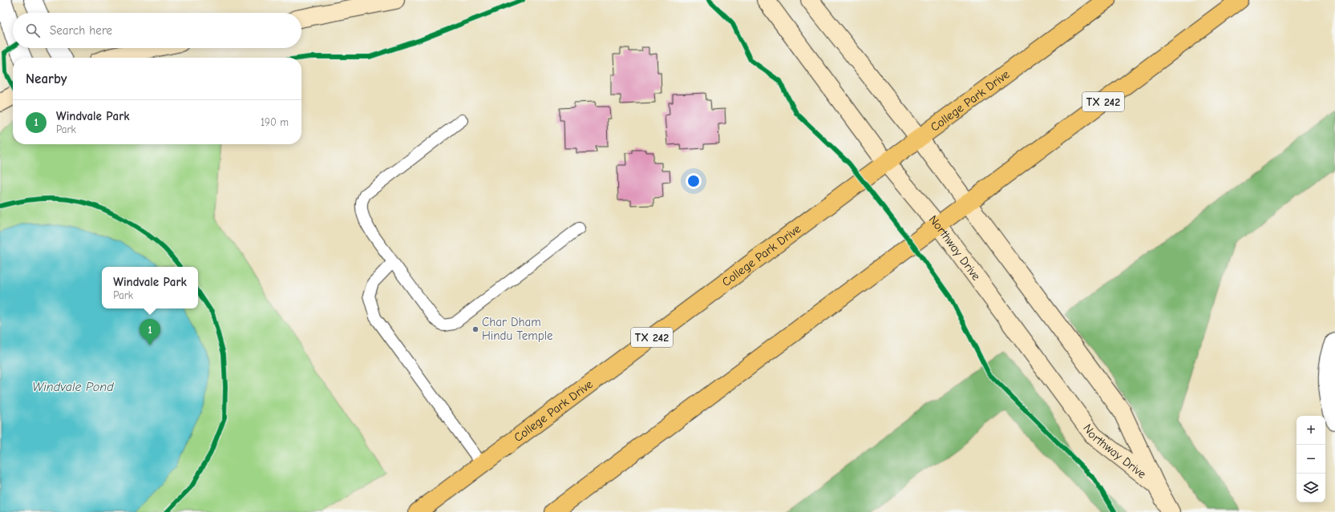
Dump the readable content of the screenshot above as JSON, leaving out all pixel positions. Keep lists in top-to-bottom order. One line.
{"streets":{"main road":["College Park Drive","TX 242"],"street":["Northway Drive"]},"crossings":[["College Park Drive","Northway Drive"],["TX 242","Northway Drive"]],"water":["Windvale Pond"],"places":["Char Dham Hindu Temple"],"page":{"search":"Search here","heading":"Nearby","list":[{"mark":"1","name":"Windvale Park","note":"Park","value":"190 m"}],"popup":["Windvale Park","Park"],"pins":"1","map_buttons":["+","−"]}}
